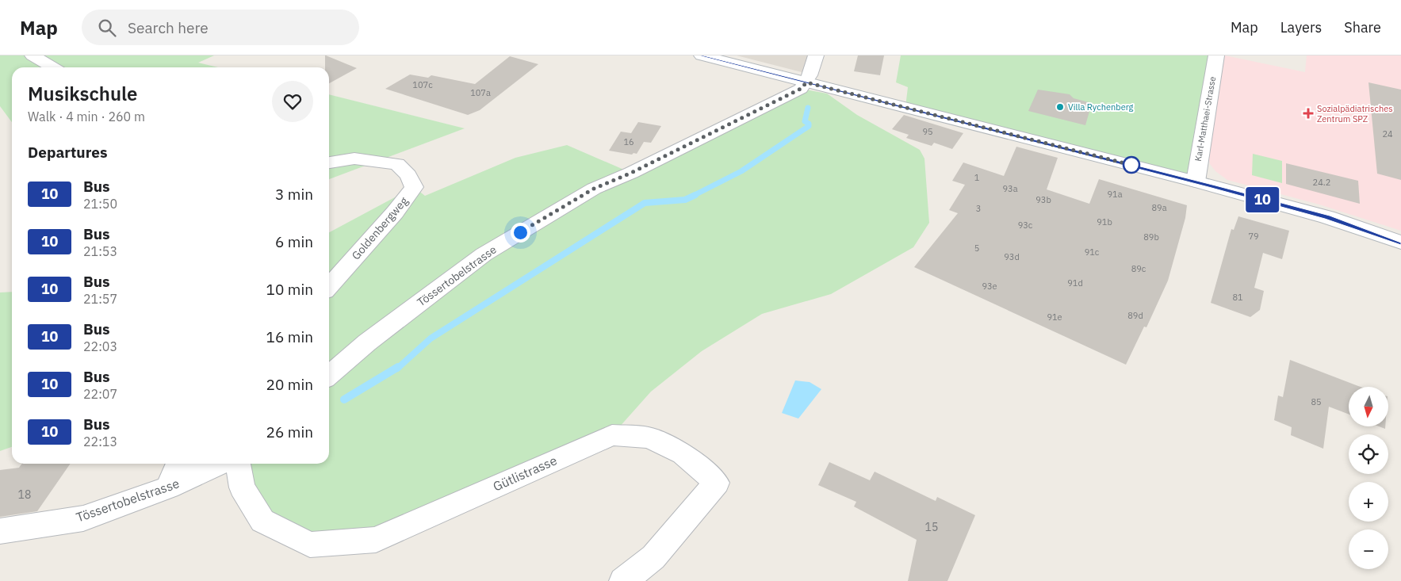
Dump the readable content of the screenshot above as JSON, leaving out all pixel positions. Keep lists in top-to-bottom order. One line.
{"streets":{"street":["Karl-Matthaei-Strasse","Goldenbergweg","Tössertobelstrasse","Gütlistrasse"]},"places":{"other":["Villa Rychenberg"],"health":["Sozialpädiatrisches Zentrum SPZ"]},"lines":["bus line 10"],"house_numbers":["107c","107a","95","24","16","1","24.2","93a","91a","93b","89a","3","91b","93c","79","89b","5","91c","93d","89c","91d","93e","81","89d","91e","85","18","15"],"north":"bottom","page":{"header":"Map","search":"Search here","nav":["Map","Layers","Share"],"on_map":"10","heading":[["Musikschule","Walk · 4 min · 260 m"],"Departures"],"list":[{"mark":"10","name":"Bus","note":"21:50","value":"3 min"},{"mark":"10","name":"Bus","note":"21:53","value":"6 min"},{"mark":"10","name":"Bus","note":"21:57","value":"10 min"},{"mark":"10","name":"Bus","note":"22:03","value":"16 min"},{"mark":"10","name":"Bus","note":"22:07","value":"20 min"},{"mark":"10","name":"Bus","note":"22:13","value":"26 min"}],"map_buttons":["+","−"]}}
